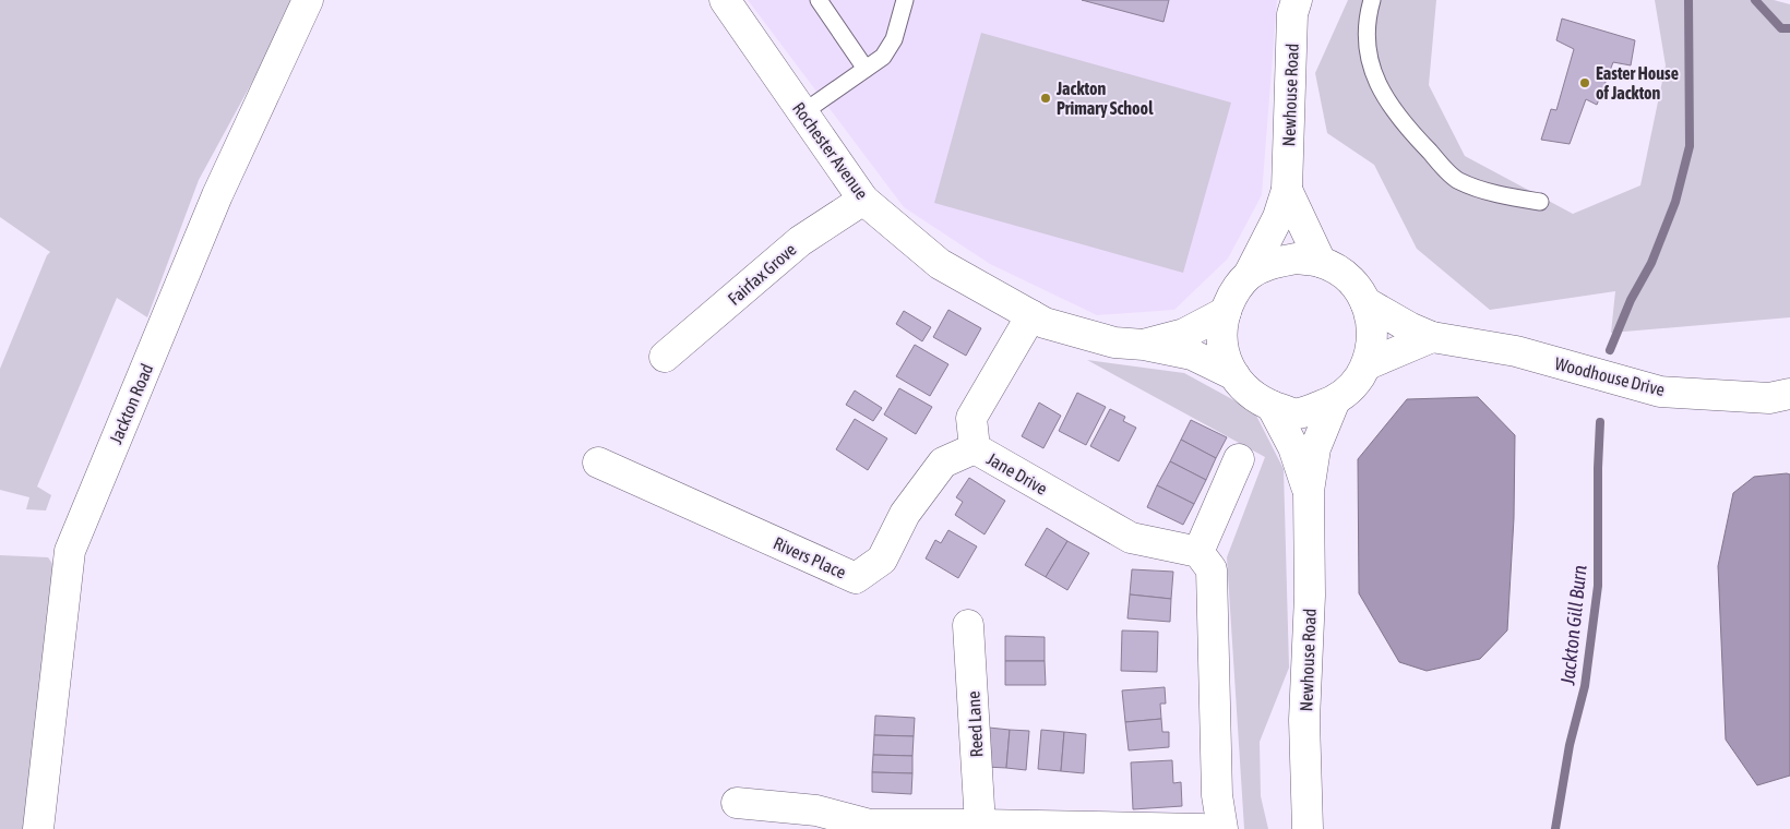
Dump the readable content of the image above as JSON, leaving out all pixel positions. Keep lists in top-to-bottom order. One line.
{"streets":{"street":["Newhouse Road","Rochester Avenue","Fairfax Grove","Woodhouse Drive","Jackton Road","Jane Drive","Rivers Place","Reed Lane"]},"crossings":[["Newhouse Road","Rochester Avenue"],["Newhouse Road","Woodhouse Drive"],["Rochester Avenue","Fairfax Grove"],["Rochester Avenue","Woodhouse Drive"],["Rochester Avenue","Jane Drive"],["Jane Drive","Rivers Place"]],"water":["Jackton Gill Burn"],"places":["Easter House of Jackton","Jackton Primary School"]}
